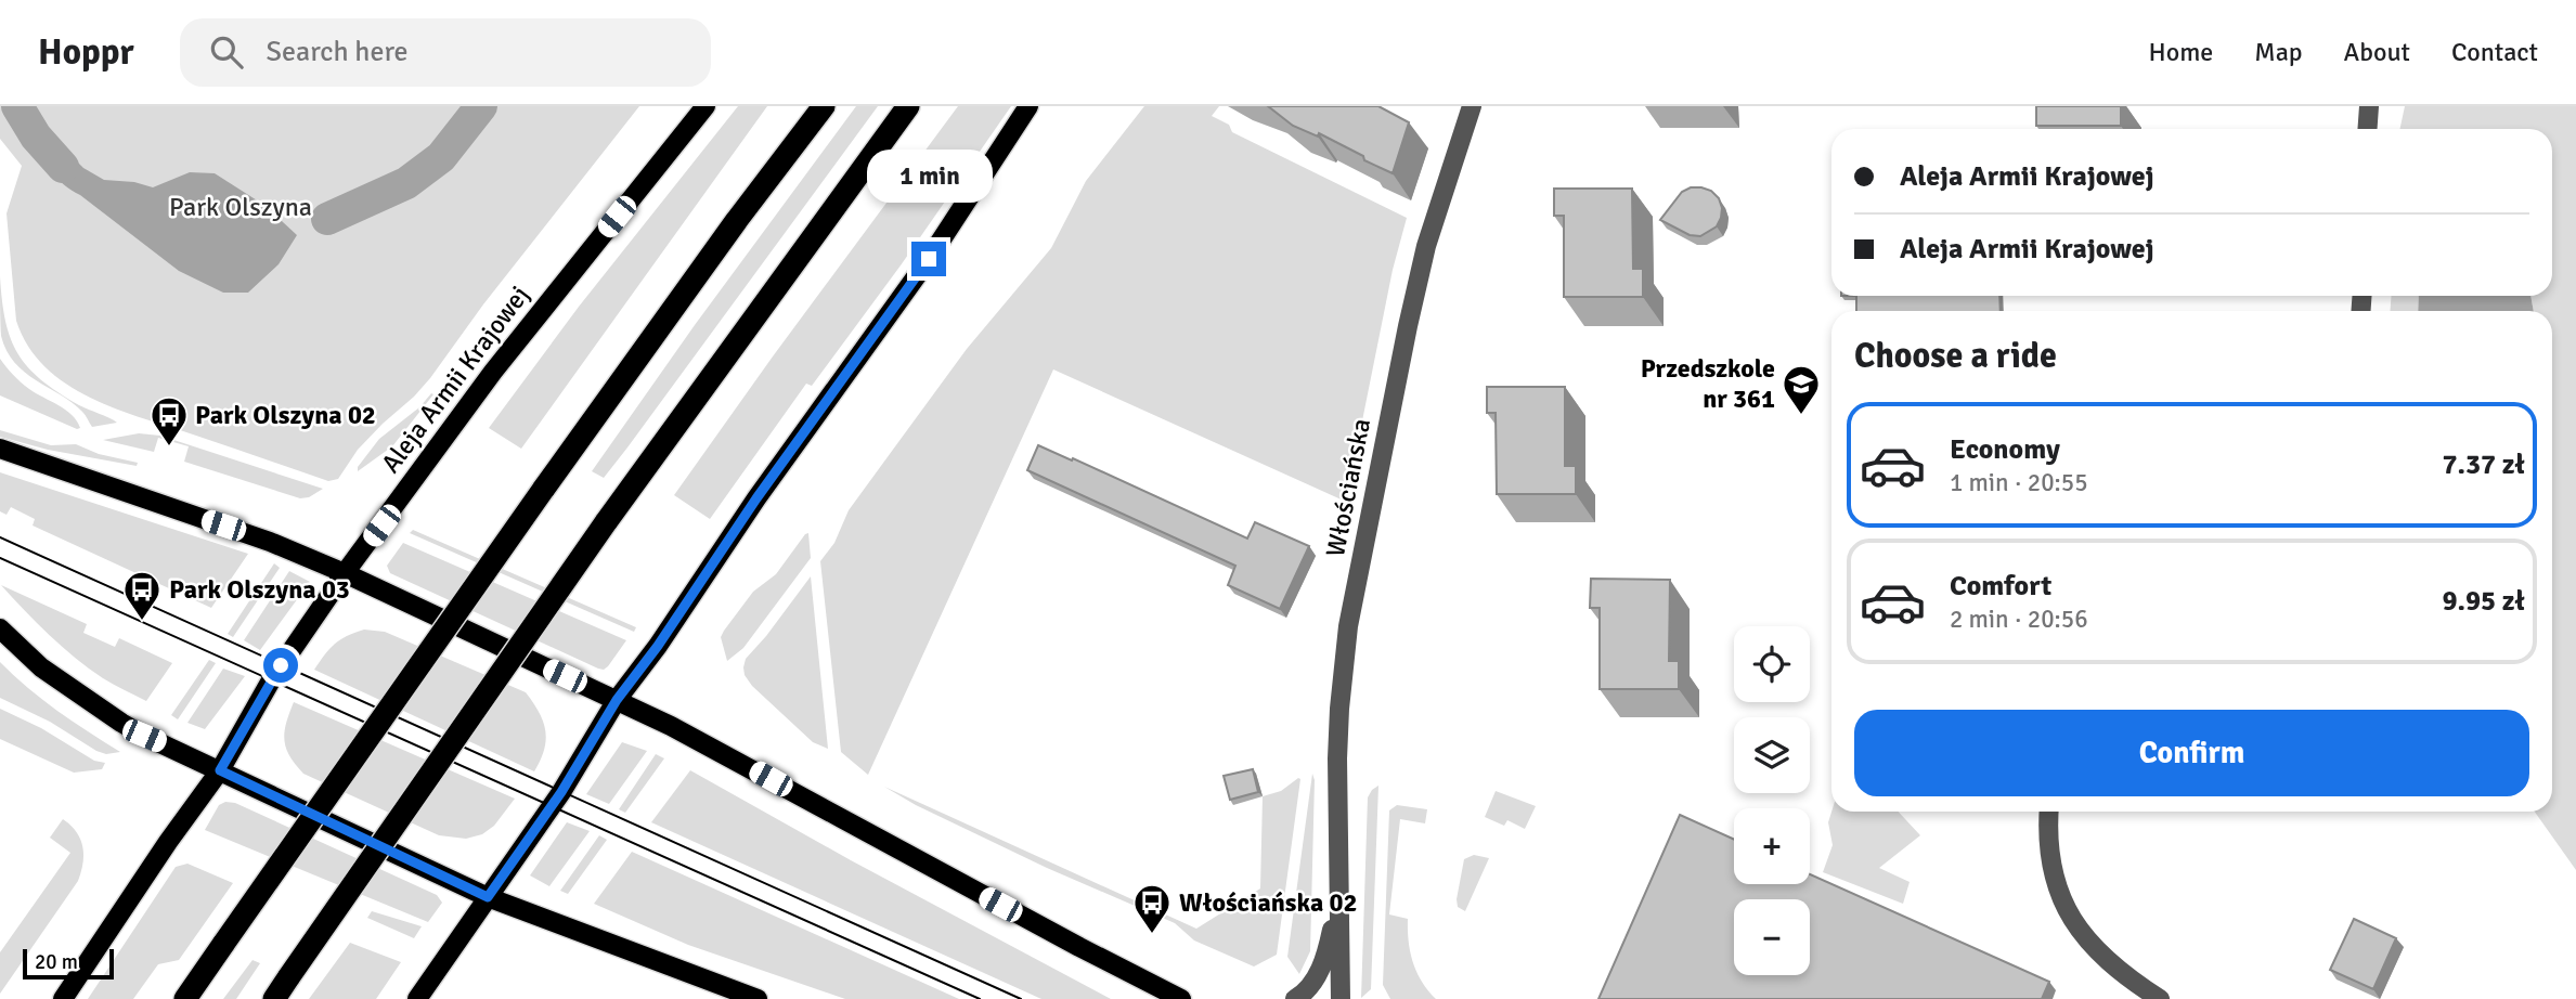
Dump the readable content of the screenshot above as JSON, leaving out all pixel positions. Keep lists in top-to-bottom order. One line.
{"streets":{"main road":["Aleja Armii Krajowej"],"street":["Włościańska"]},"parks":["Park Olszyna"],"places":{"school or university":["Przedszkole nr 361"],"bus stop":["Park Olszyna 02","Park Olszyna 03","Włościańska 02"]},"scale_bar":"20 m","page":{"header":"Hoppr","search":"Search here","nav":["Home","Map","About","Contact"],"banner":["Aleja Armii Krajowej","Aleja Armii Krajowej"],"bubble":"1 min","heading":"Choose a ride","list":[{"name":"Economy","note":"1 min · 20:55","value":"7.37 zł"},{"name":"Comfort","note":"2 min · 20:56","value":"9.95 zł"}],"map_buttons":["+","−"],"buttons":"Confirm","scale":"20 m"}}
